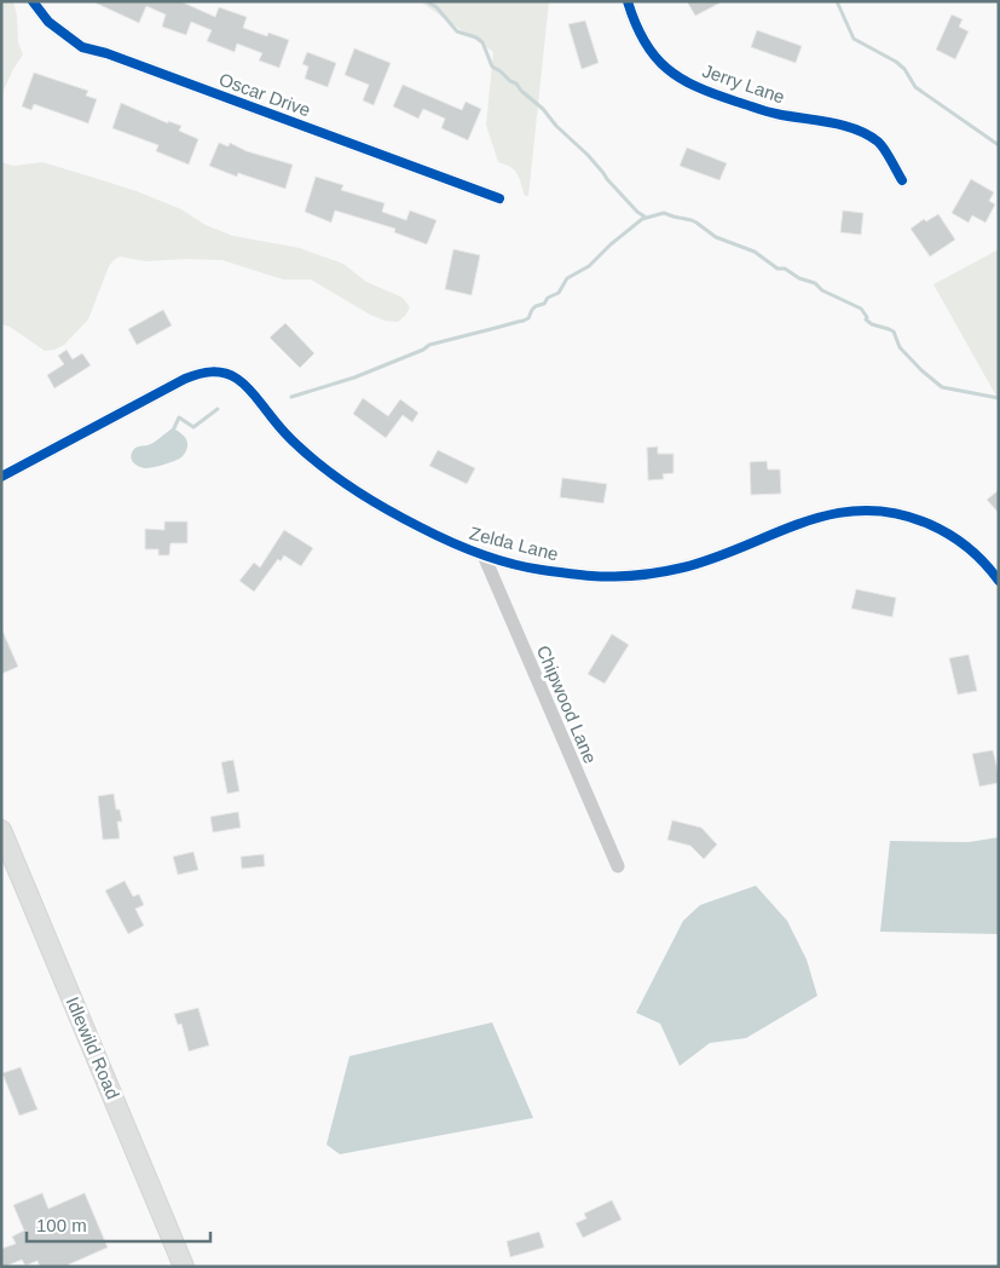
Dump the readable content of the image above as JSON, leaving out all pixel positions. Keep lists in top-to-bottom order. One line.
{"streets":{"main road":["Idlewild Road"],"street":["Jerry Lane","Oscar Drive","Zelda Lane","Chipwood Lane"]},"crossings":[["Zelda Lane","Chipwood Lane"]],"scale_bar":"100 m"}
